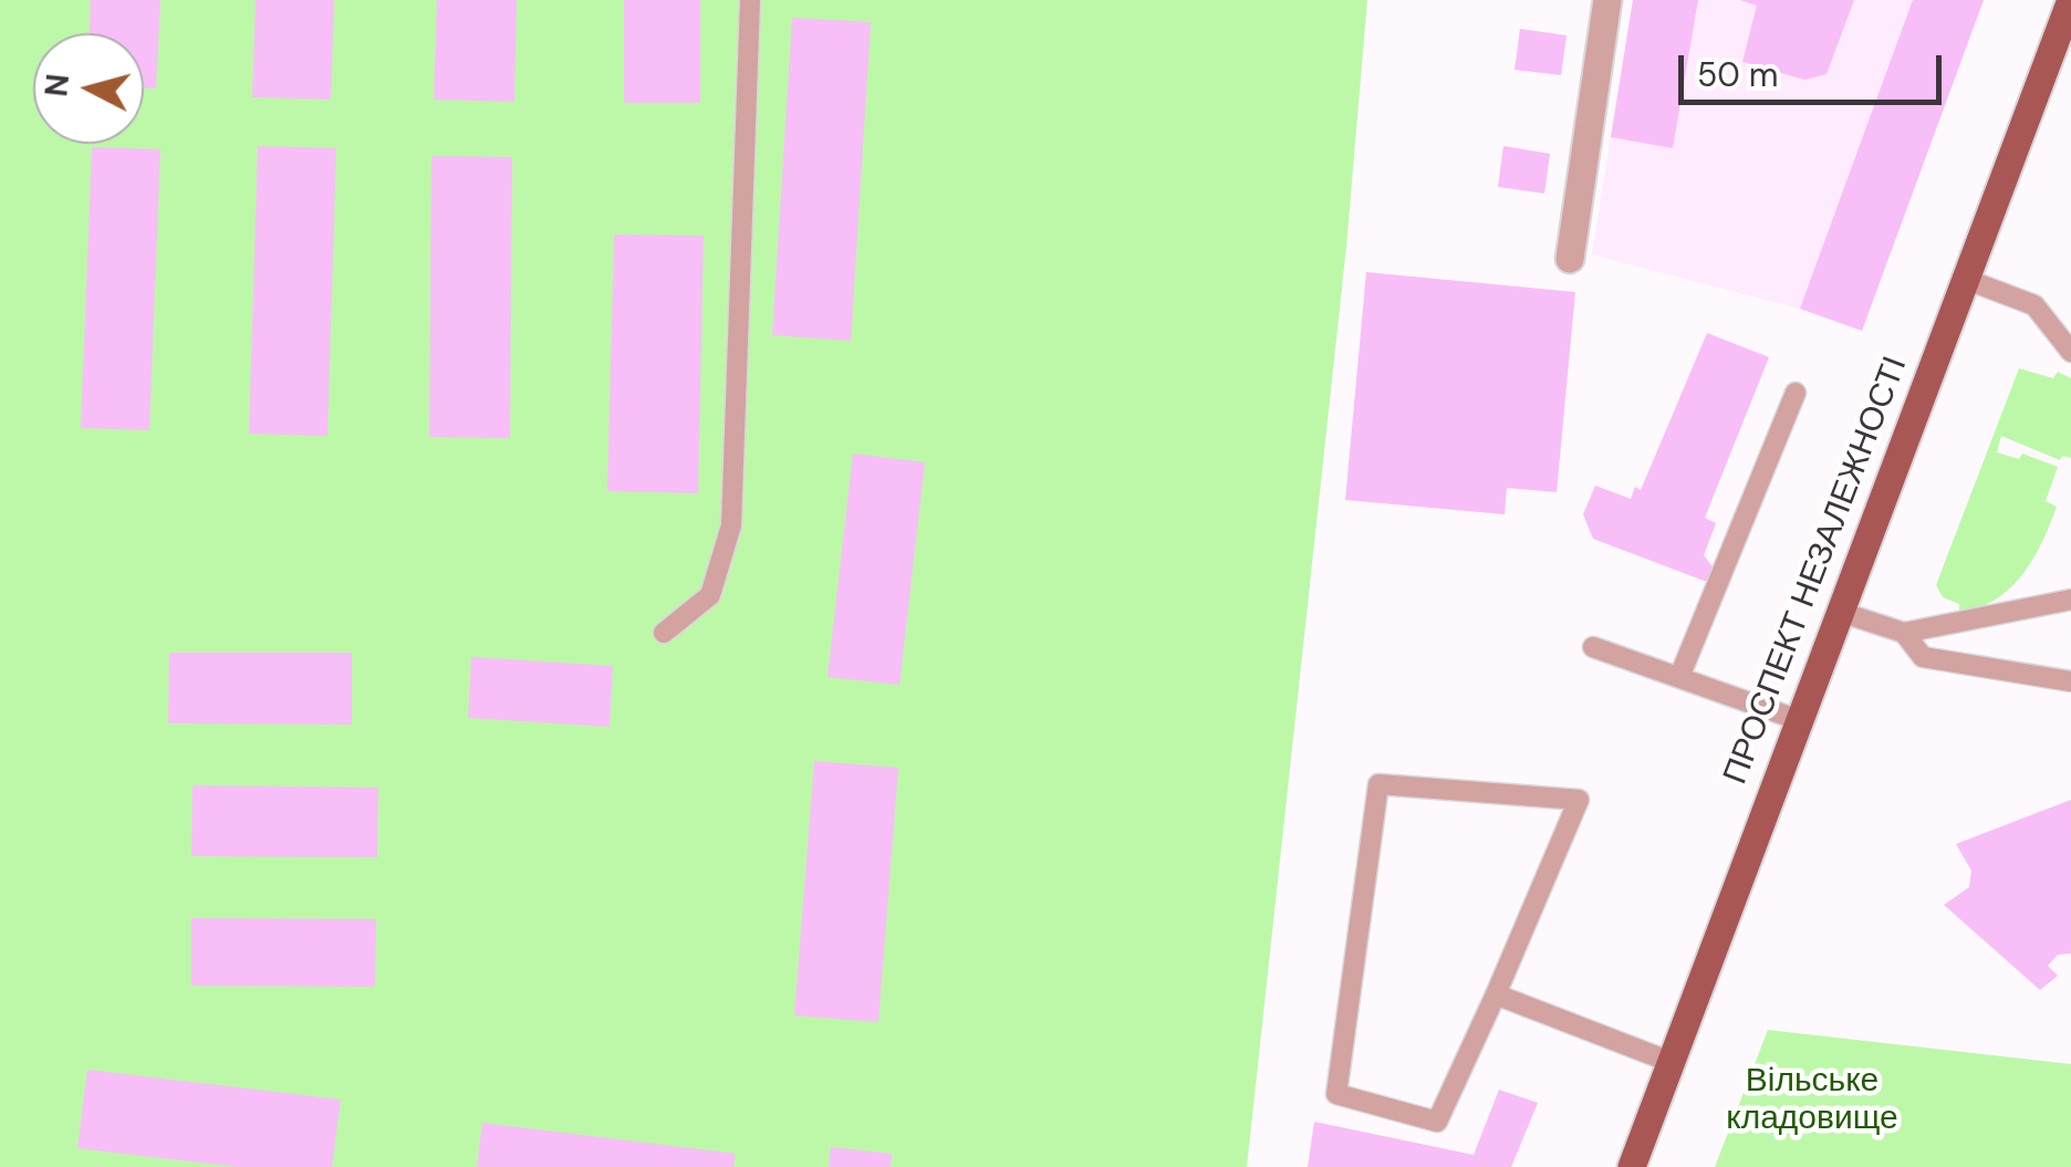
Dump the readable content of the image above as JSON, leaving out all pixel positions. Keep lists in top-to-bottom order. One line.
{"streets":{"main road":["ПРОСПЕКТ НЕЗАЛЕЖНОСТІ"]},"parks":["Вільське кладовище"],"scale_bar":"50 m","north":"left"}
